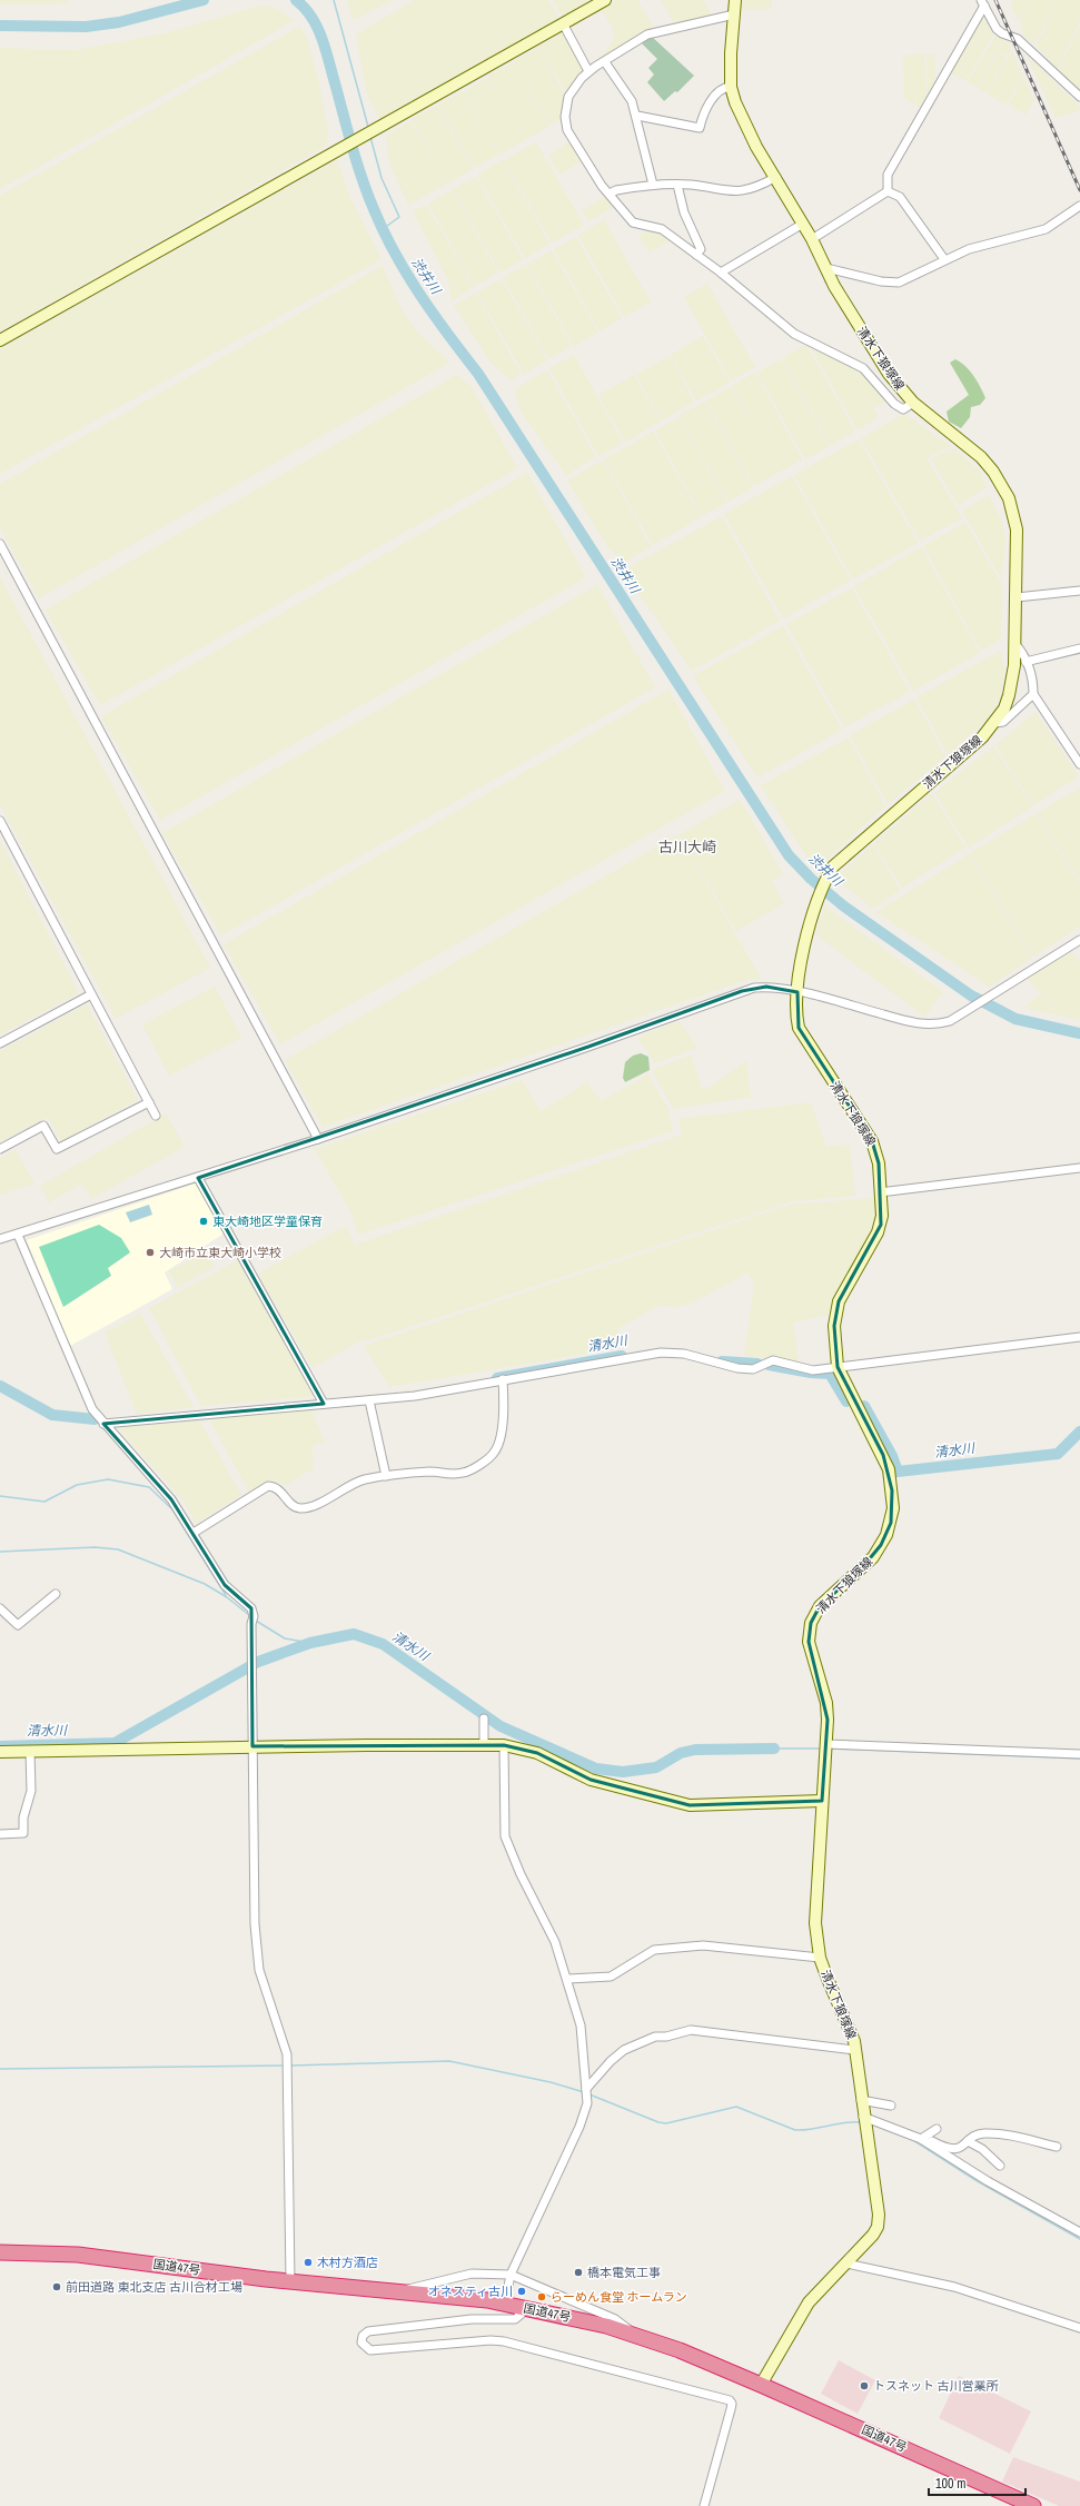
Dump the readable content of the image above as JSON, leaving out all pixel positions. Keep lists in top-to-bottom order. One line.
{"streets":{"highway":["国道47号"],"main road":["清水下狼塚線"]},"crossings":[["清水下狼塚線","国道47号"]],"districts":["古川大崎"],"water":["渋井川","清水川"],"places":["東大崎地区学童保育","大崎市立東大崎小学校","木村方酒店","橋本電気工事","前田道路 東北支店 古川合材工場","オネスティ古川","らーめん食堂 ホームラン","トスネット 古川営業所"],"scale_bar":"100 m"}
